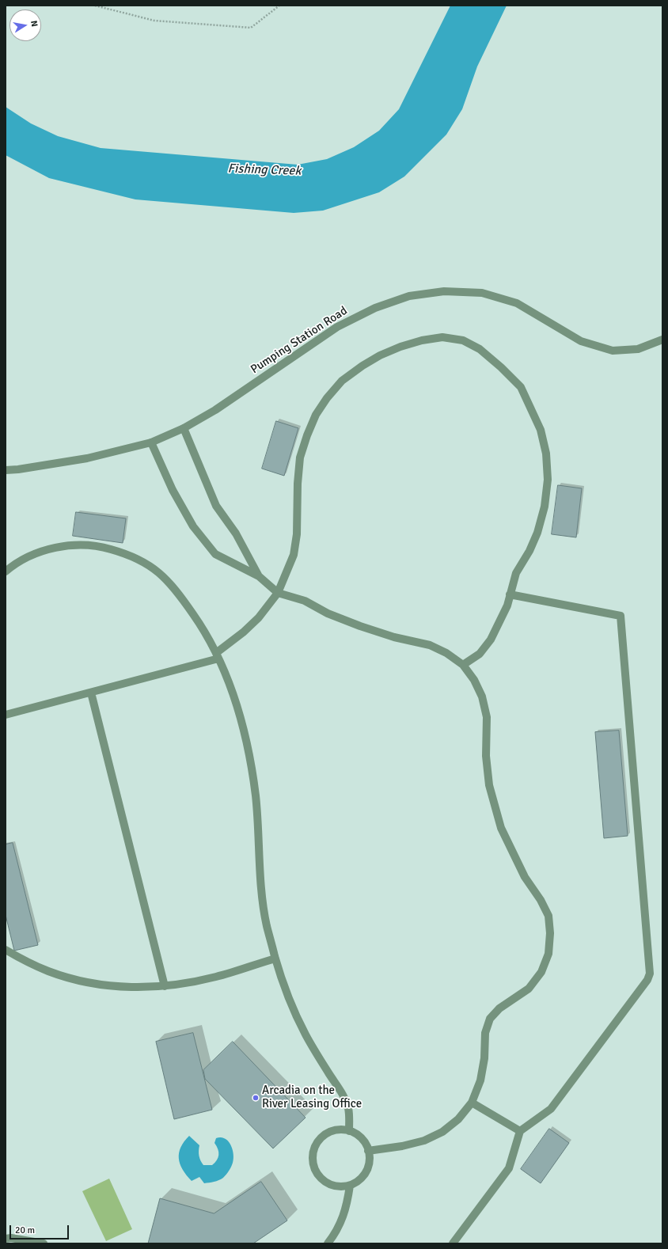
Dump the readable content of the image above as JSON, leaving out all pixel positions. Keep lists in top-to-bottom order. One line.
{"streets":{"street":["Pumping Station Road"]},"water":["Fishing Creek"],"places":["Arcadia on the River Leasing Office"],"scale_bar":"20 m","north":"right"}
